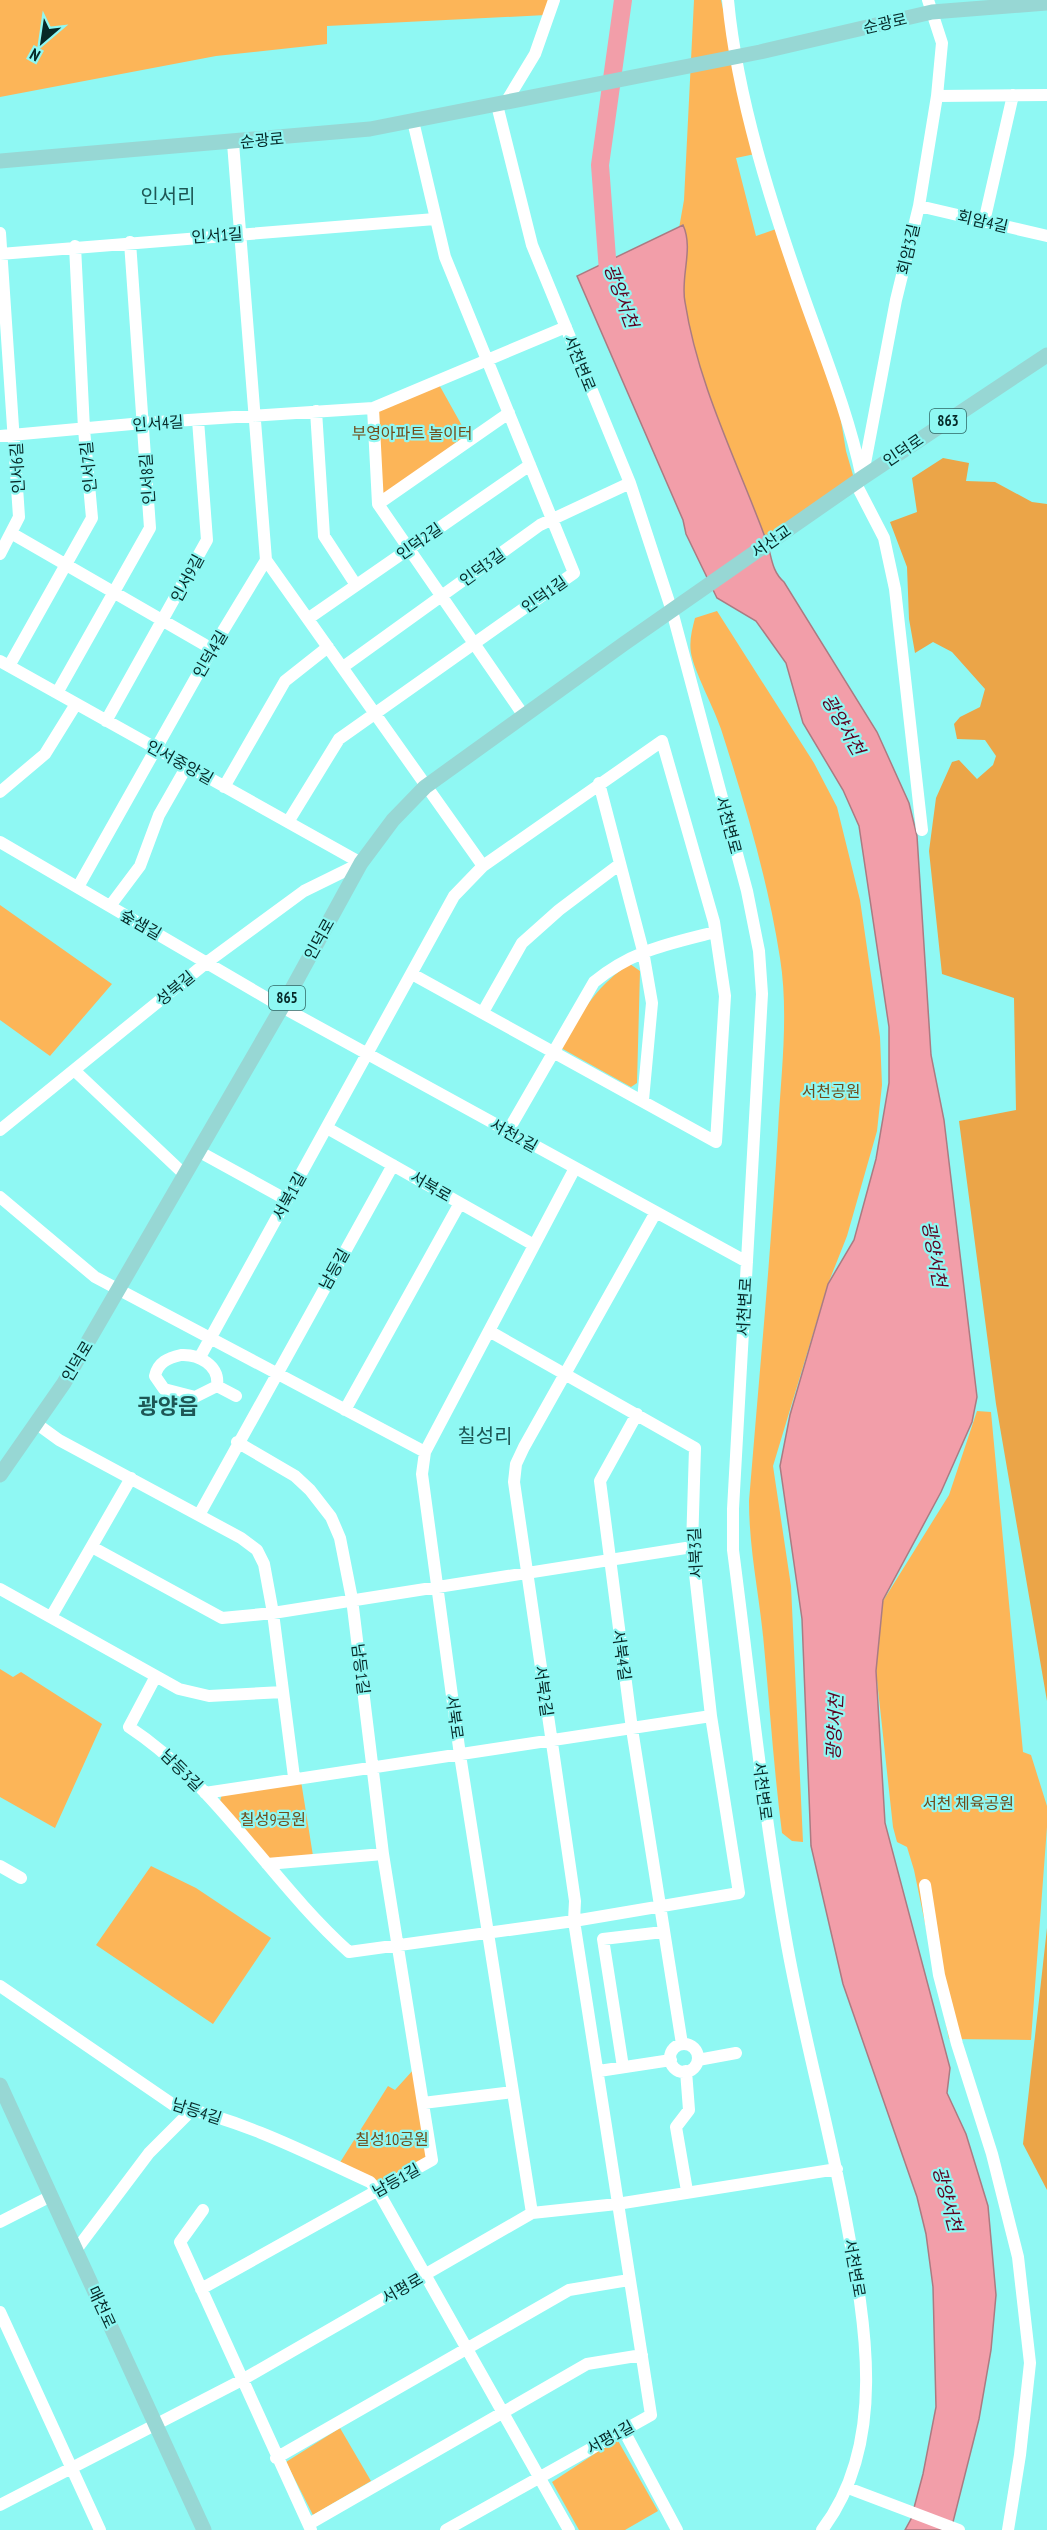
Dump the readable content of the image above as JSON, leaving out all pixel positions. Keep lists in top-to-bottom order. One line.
{"streets":{"main road":["순광로","863","인덕로","서산교","865","매천로"],"street":["회암4길","인서1길","회암3길","서천변로","인서4길","인서7길","인서6길","인서8길","인덕2길","인덕3길","인서9길","인덕1길","인덕4길","인서중앙길","숲샘길","성북길","서천2길","서북로","서북1길","남등길","서북3길","서북4길","남등1길","서북2길","남등3길","남등4길","서평로","서평1길"]},"crossings":[["순광로","회암3길"],["순광로","서천변로"],["순광로","인덕1길"],["회암4길","회암3길"],["인서1길","인서7길"],["인서1길","인서6길"],["인서1길","인서8길"],["인서1길","인덕1길"],["회암3길","인덕로"],["회암3길","서산교"],["서천변로","인서4길"],["서천변로","인덕로"],["서천변로","인덕3길"],["서천변로","서천2길"],["서천변로","서평로"],["인서4길","인서7길"],["인서4길","인서6길"],["인서4길","인서8길"],["인서4길","인서9길"],["인서4길","인덕1길"],["인덕로","서산교"],["인덕로","인서중앙길"],["인덕로","숲샘길"],["인덕로","성북길"],["인덕로","서천2길"],["인서7길","인서중앙길"],["인서8길","인서중앙길"],["인덕2길","인덕1길"],["인덕3길","인덕1길"],["인서9길","인서중앙길"],["인덕4길","인서중앙길"],["인덕4길","숲샘길"],["인서중앙길","성북길"],["숲샘길","성북길"],["숲샘길","서천2길"],["서천2길","서북로"],["서천2길","서북1길"],["서천2길","서북2길"],["서북로","서북1길"],["서북로","남등길"],["서북로","서북3길"],["서북로","서평로"],["남등길","남등1길"],["서북3길","서북4길"],["서북3길","서북2길"],["남등1길","남등3길"],["남등1길","남등4길"],["서북2길","서평로"],["서북2길","서평1길"],["서평로","매천로"],["서평로","서평1길"]],"districts":["인서리","광양읍","칠성리"],"water":["광양서천"],"parks":["부영아파트 놀이터","서천공원","서천 체육공원","칠성9공원","칠성10공원"],"north":"bottom left"}
